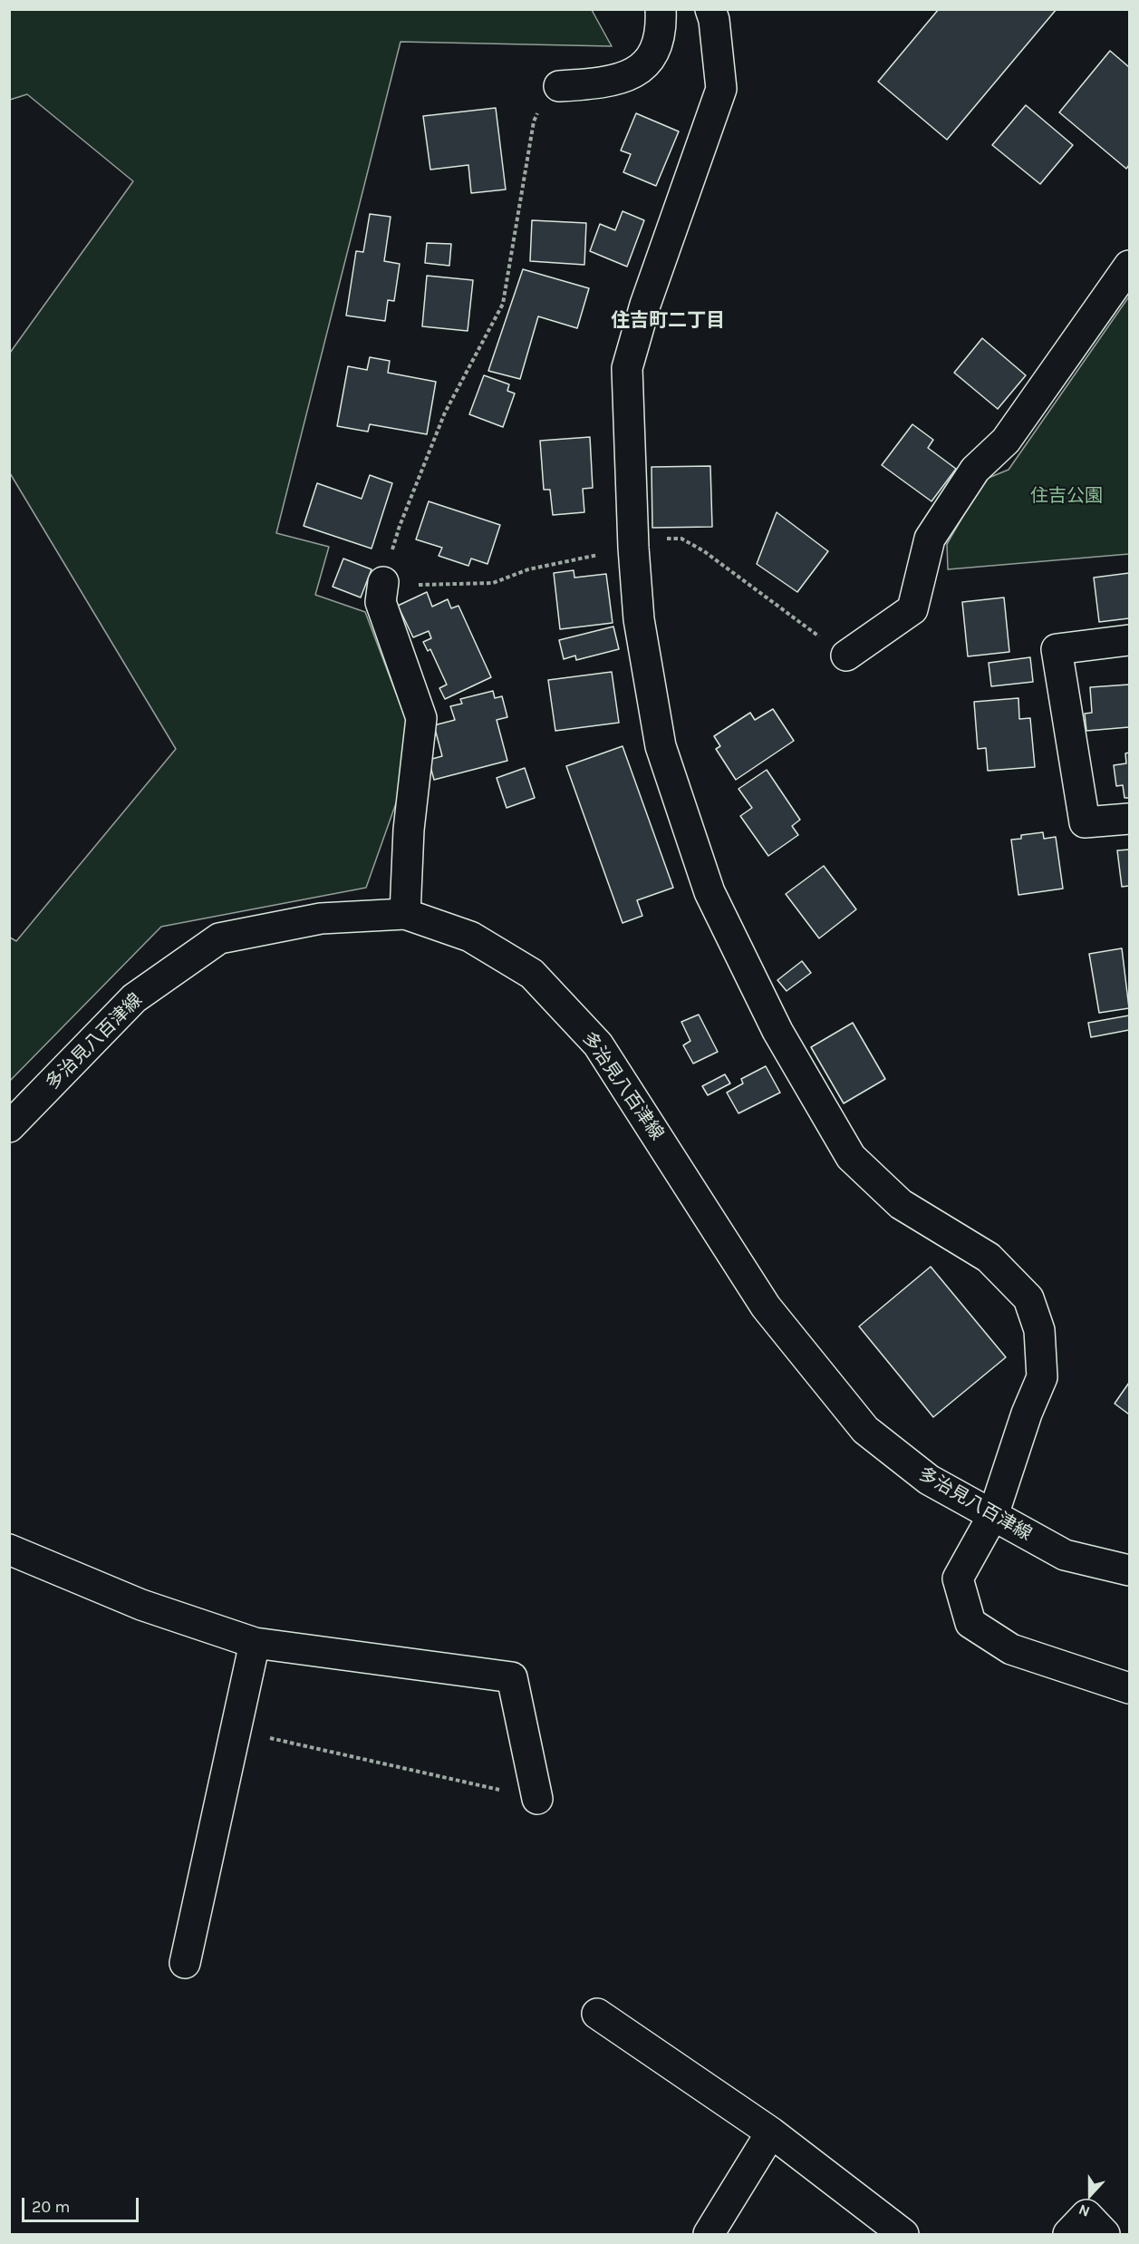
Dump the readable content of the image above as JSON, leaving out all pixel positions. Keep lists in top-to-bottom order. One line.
{"streets":{"street":["多治見八百津線"]},"districts":["住吉町二丁目"],"parks":["住吉公園"],"scale_bar":"20 m","north":"bottom"}
